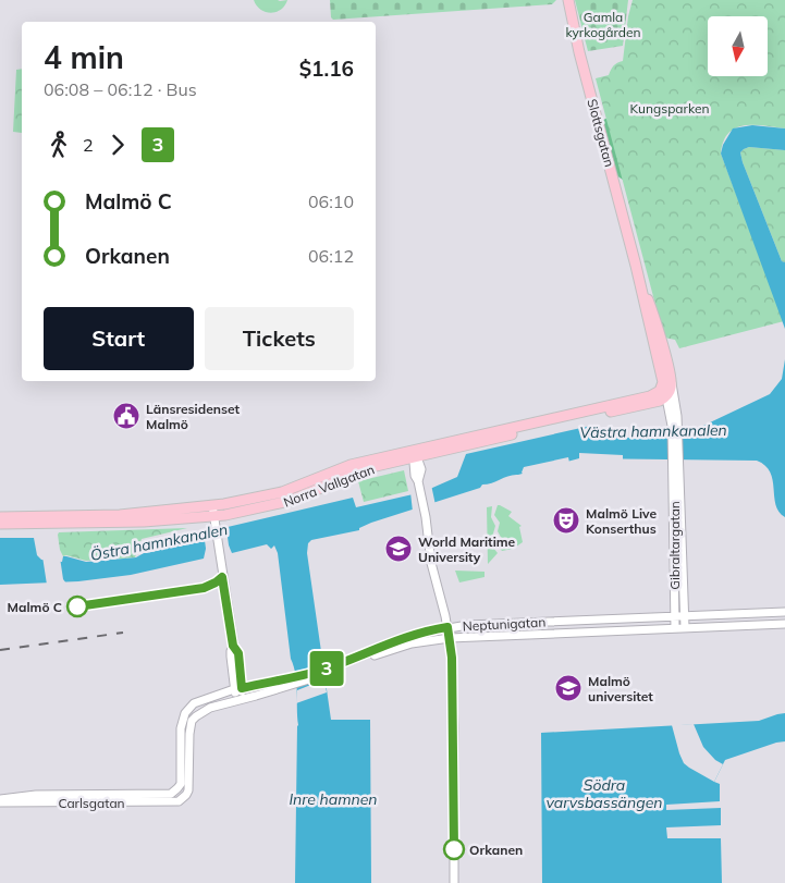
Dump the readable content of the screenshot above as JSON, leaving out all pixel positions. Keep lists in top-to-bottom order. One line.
{"streets":{"main road":["Slottsgatan","Norra Vallgatan"],"street":["Gibraltargatan","Neptunigatan","Carlsgatan"]},"crossings":[["Gibraltargatan","Neptunigatan"],["Neptunigatan","Carlsgatan"]],"water":["Västra hamnkanalen","Östra hamnkanalen","Södra varvsbassängen","Inre hamnen"],"parks":["Gamla kyrkogården","Kungsparken"],"places":{"public building":["Länsresidenset Malmö"],"theatre":["Malmö Live Konserthus"],"school or university":["World Maritime University","Malmö universitet"],"other":["Malmö C","Orkanen"]},"lines":["bus line 3"],"north":"bottom","page":{"on_map":"3","heading":["4 min","06:08 – 06:12 · Bus","$1.16"],"legs":["2","3"],"list":[{"name":"Malmö C","value":"06:10"},{"name":"Orkanen","value":"06:12"}],"buttons":["Start","Tickets"]}}
